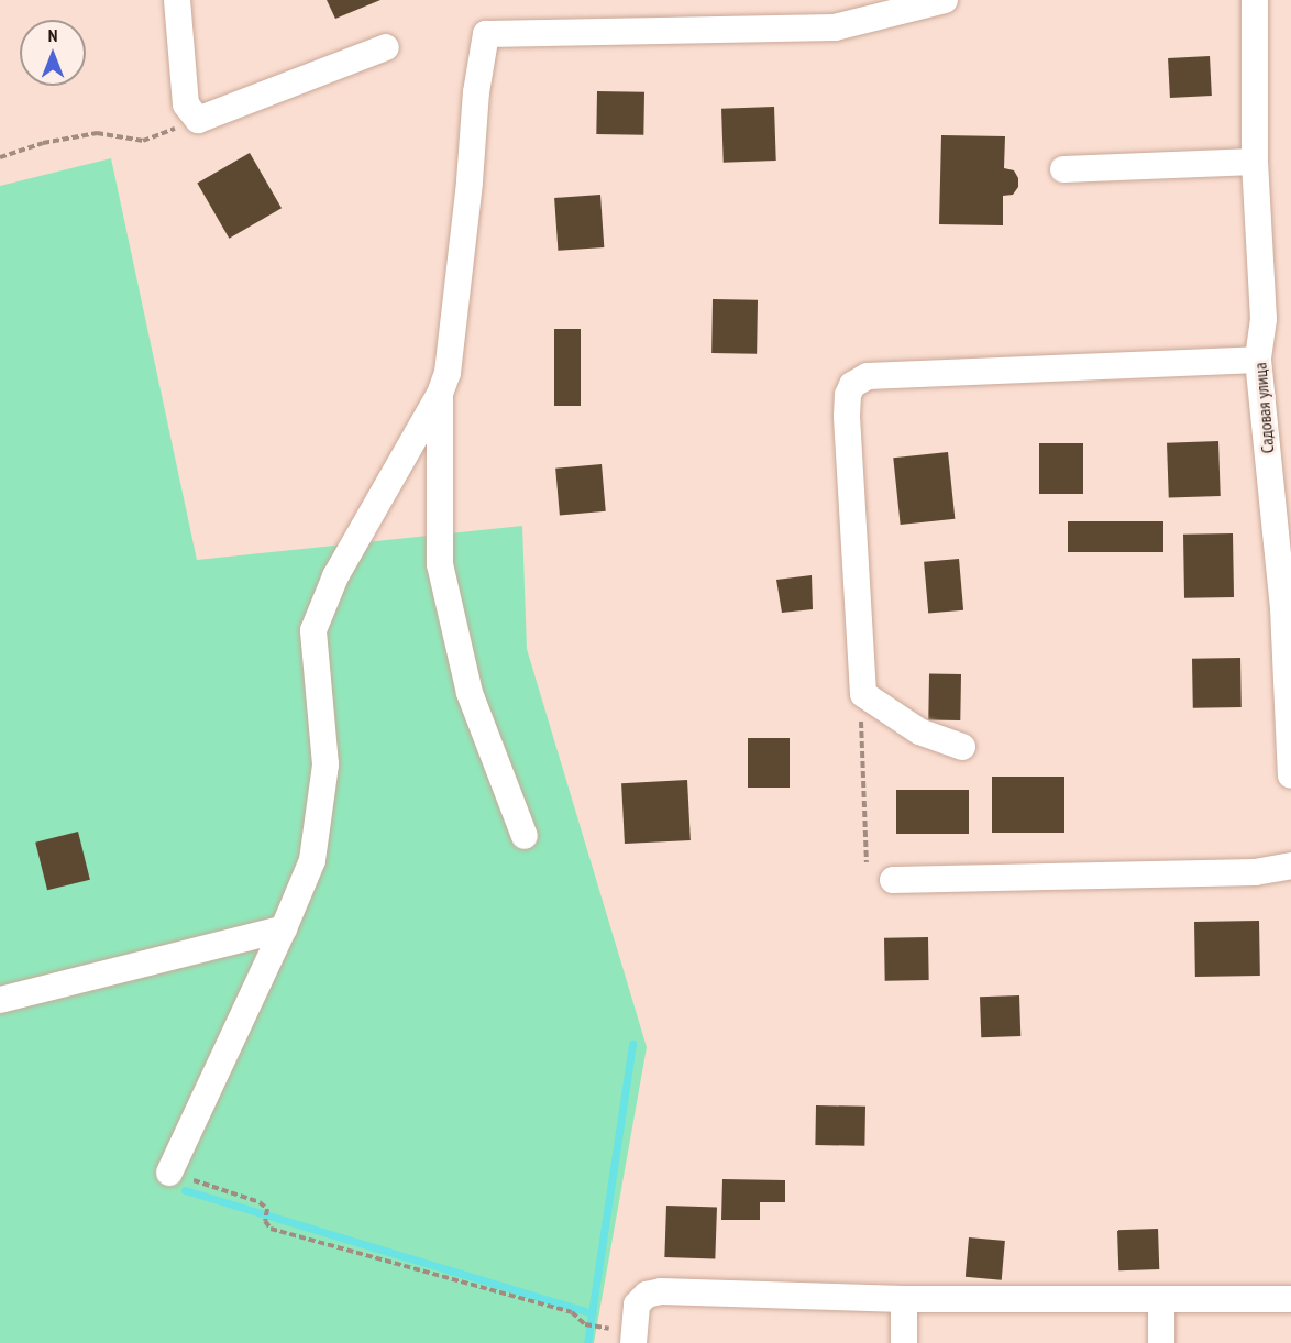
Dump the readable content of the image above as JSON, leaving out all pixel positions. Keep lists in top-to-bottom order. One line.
{"streets":{"street":["Садовая улица"]},"north":"top"}
